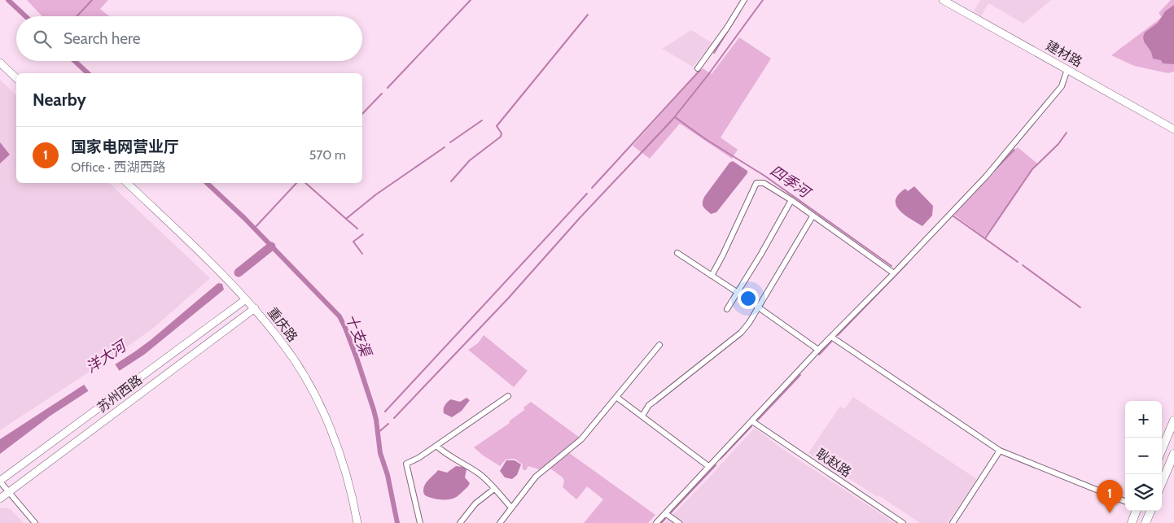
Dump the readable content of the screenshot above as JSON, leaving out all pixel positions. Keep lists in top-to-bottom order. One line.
{"streets":{"street":["建材路","重庆路","苏州西路","耿赵路"]},"crossings":[["重庆路","苏州西路"]],"water":["四季河","十支渠","洋大河"],"page":{"search":"Search here","heading":"Nearby","list":[{"mark":"1","name":"国家电网营业厅","note":"Office · 西湖西路","value":"570 m"}],"map_buttons":["+","−"],"pins":"1"}}
